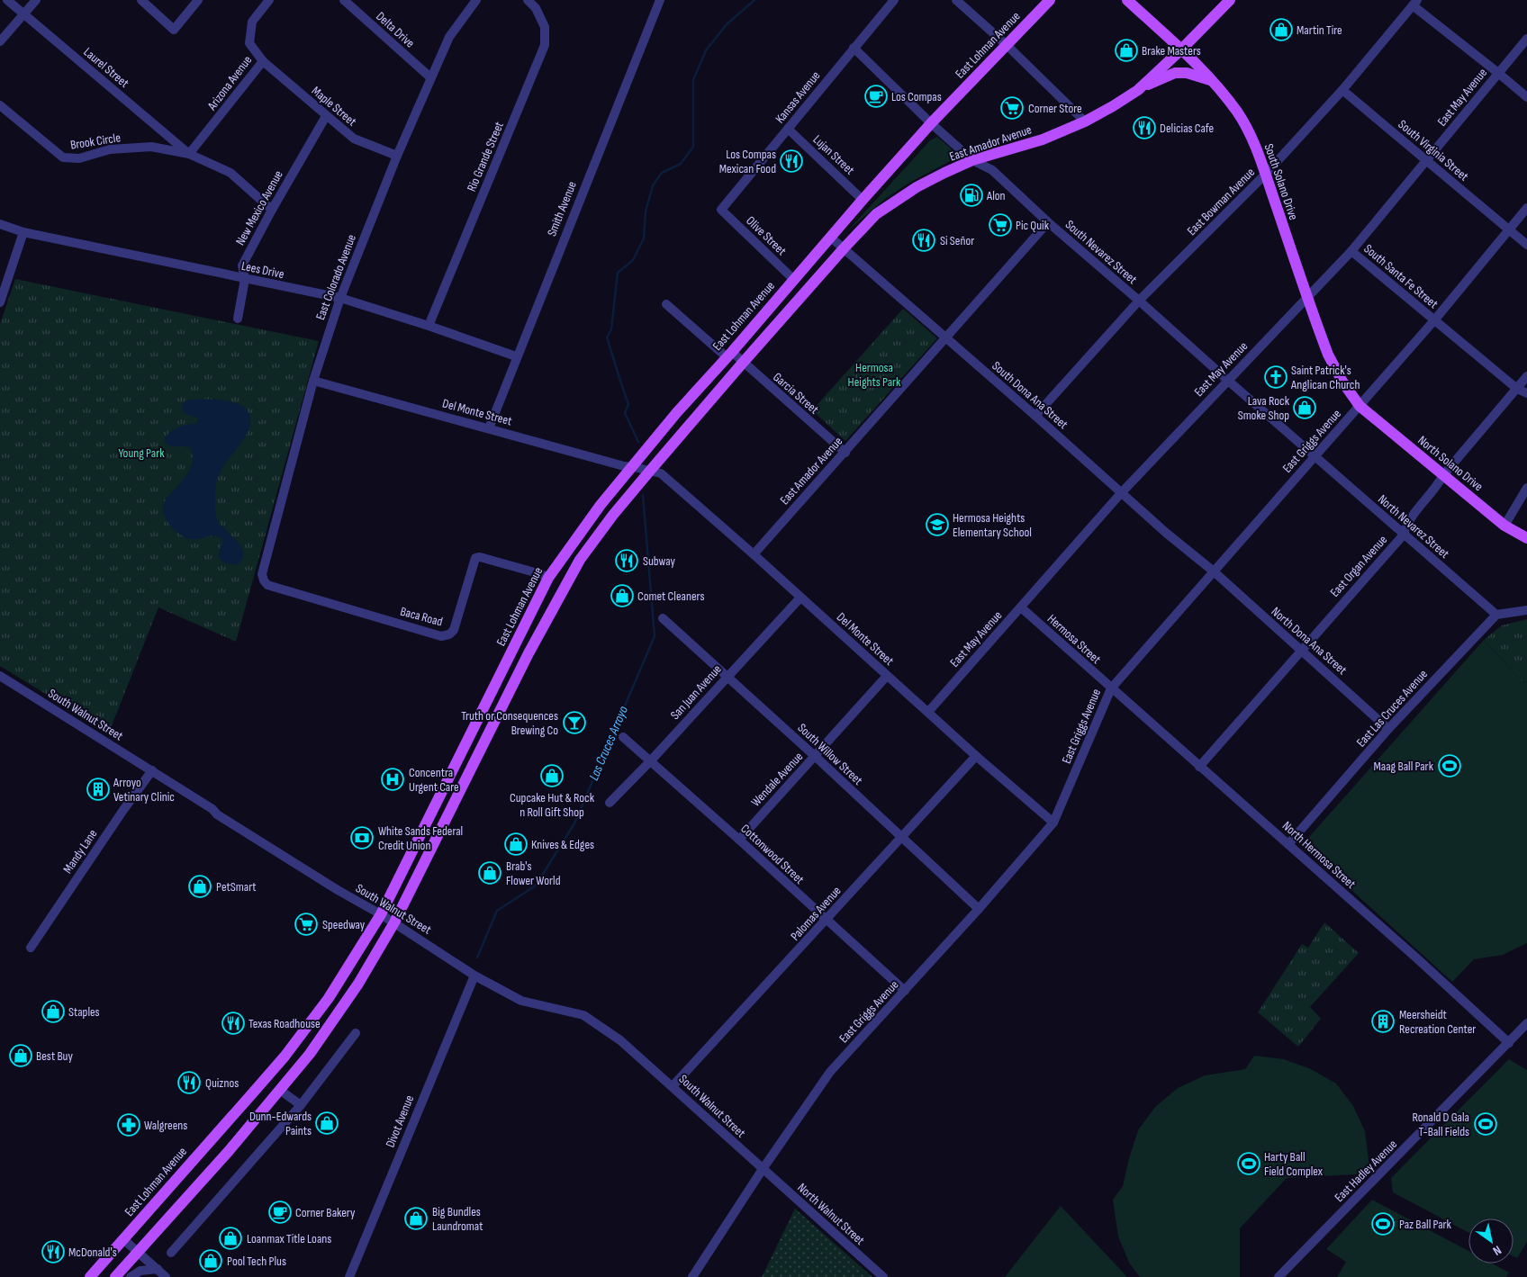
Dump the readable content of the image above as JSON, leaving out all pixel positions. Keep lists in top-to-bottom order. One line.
{"streets":{"main road":["East Lohman Avenue","East Amador Avenue","South Solano Drive","North Solano Drive"],"street":["Delta Drive","Laurel Street","Arizona Avenue","Kansas Avenue","East May Avenue","Maple Street","Brook Circle","South Virginia Street","Lujan Street","Rio Grande Street","East Bowman Avenue","New Mexico Avenue","Smith Avenue","Olive Street","South Nevarez Street","Lees Drive","South Santa Fe Street","East Colorado Avenue","Garcia Street","South Dona Ana Street","Del Monte Street","East Griggs Avenue","North Nevarez Street","East Organ Avenue","Baca Road","Hermosa Street","North Dona Ana Street","San Juan Avenue","East Las Cruces Avenue","South Walnut Street","South Willow Street","Wendale Avenue","Mandy Lane","Cottonwood Street","North Hermosa Street","Palomas Avenue","Divot Avenue","East Hadley Avenue","North Walnut Street"]},"crossings":[["Delta Drive","East Colorado Avenue"],["East Lohman Avenue","Lujan Street"],["East Lohman Avenue","Olive Street"],["East Lohman Avenue","South Nevarez Street"],["East Lohman Avenue","Garcia Street"],["East Lohman Avenue","South Dona Ana Street"],["East Lohman Avenue","Del Monte Street"],["East Lohman Avenue","Baca Road"],["East Lohman Avenue","South Walnut Street"],["Laurel Street","Arizona Avenue"],["Laurel Street","Brook Circle"],["Arizona Avenue","Maple Street"],["Arizona Avenue","Brook Circle"],["Kansas Avenue","Lujan Street"],["Kansas Avenue","Olive Street"],["Kansas Avenue","South Nevarez Street"],["East May Avenue","South Virginia Street"],["East May Avenue","South Solano Drive"],["East May Avenue","South Nevarez Street"],["East May Avenue","South Santa Fe Street"],["East May Avenue","South Dona Ana Street"],["East May Avenue","Del Monte Street"],["East May Avenue","Hermosa Street"],["Maple Street","New Mexico Avenue"],["Maple Street","East Colorado Avenue"],["Brook Circle","New Mexico Avenue"],["East Amador Avenue","South Solano Drive"],["East Amador Avenue","South Nevarez Street"],["East Amador Avenue","Garcia Street"],["East Amador Avenue","South Dona Ana Street"],["East Amador Avenue","Del Monte Street"],["South Virginia Street","East Bowman Avenue"],["South Virginia Street","East Griggs Avenue"],["Rio Grande Street","Lees Drive"],["South Solano Drive","East Bowman Avenue"],["South Solano Drive","East Griggs Avenue"],["South Solano Drive","North Solano Drive"],["East Bowman Avenue","South Nevarez Street"],["East Bowman Avenue","South Dona Ana Street"],["New Mexico Avenue","Lees Drive"],["Smith Avenue","Lees Drive"],["Smith Avenue","Del Monte Street"],["South Nevarez Street","East Griggs Avenue"],["South Nevarez Street","North Nevarez Street"],["Lees Drive","East Colorado Avenue"],["South Santa Fe Street","East Griggs Avenue"],["South Santa Fe Street","East Organ Avenue"],["East Colorado Avenue","Del Monte Street"],["East Colorado Avenue","Baca Road"],["South Dona Ana Street","East Griggs Avenue"],["South Dona Ana Street","North Dona Ana Street"],["Del Monte Street","East Griggs Avenue"],["Del Monte Street","San Juan Avenue"],["Del Monte Street","Wendale Avenue"],["Del Monte Street","Palomas Avenue"],["East Griggs Avenue","North Solano Drive"],["East Griggs Avenue","North Nevarez Street"],["East Griggs Avenue","Hermosa Street"],["East Griggs Avenue","North Dona Ana Street"],["East Griggs Avenue","South Walnut Street"],["East Griggs Avenue","South Willow Street"],["East Griggs Avenue","Cottonwood Street"],["East Griggs Avenue","North Hermosa Street"],["East Griggs Avenue","North Walnut Street"],["North Solano Drive","East Organ Avenue"],["North Nevarez Street","East Organ Avenue"],["North Nevarez Street","East Las Cruces Avenue"],["East Organ Avenue","North Dona Ana Street"],["East Organ Avenue","North Hermosa Street"],["Hermosa Street","North Hermosa Street"],["North Dona Ana Street","East Las Cruces Avenue"],["San Juan Avenue","South Willow Street"],["San Juan Avenue","Cottonwood Street"],["East Las Cruces Avenue","North Hermosa Street"],["South Walnut Street","Mandy Lane"],["South Walnut Street","Palomas Avenue"],["South Walnut Street","Divot Avenue"],["South Walnut Street","North Walnut Street"],["South Willow Street","Wendale Avenue"],["South Willow Street","Palomas Avenue"],["Wendale Avenue","Cottonwood Street"],["Cottonwood Street","Palomas Avenue"],["North Hermosa Street","East Hadley Avenue"]],"water":["Las Cruces Arroyo"],"parks":["Hermosa Heights Park","Young Park"],"places":{"shop":["Martin Tire","Brake Masters","Lava Rock Smoke Shop","Comet Cleaners","Cupcake Hut & Rock n Roll Gift Shop","Knives & Edges","Brab's Flower World","PetSmart","Staples","Best Buy","Dunn-Edwards Paints","Big Bundles Laundromat","Loanmax Title Loans","Pool Tech Plus"],"cafe":["Los Compas","Corner Bakery"],"supermarket":["Corner Store","Pic Quik","Speedway"],"restaurant":["Delicias Cafe","Los Compas Mexican Food","Si Señor","Subway","Texas Roadhouse","Quiznos","McDonald's"],"fuel station":["Alon"],"church":["Saint Patrick's Anglican Church"],"school or university":["Hermosa Heights Elementary School"],"bar":["Truth or Consequences Brewing Co"],"sports":["Maag Ball Park","Ronald D Gala T-Ball Fields","Harty Ball Field Complex","Paz Ball Park"],"hospital":["Concentra Urgent Care"],"building":["Arroyo Vetinary Clinic","Meersheidt Recreation Center"],"bank":["White Sands Federal Credit Union"],"pharmacy":["Walgreens"]},"north":"bottom right"}
